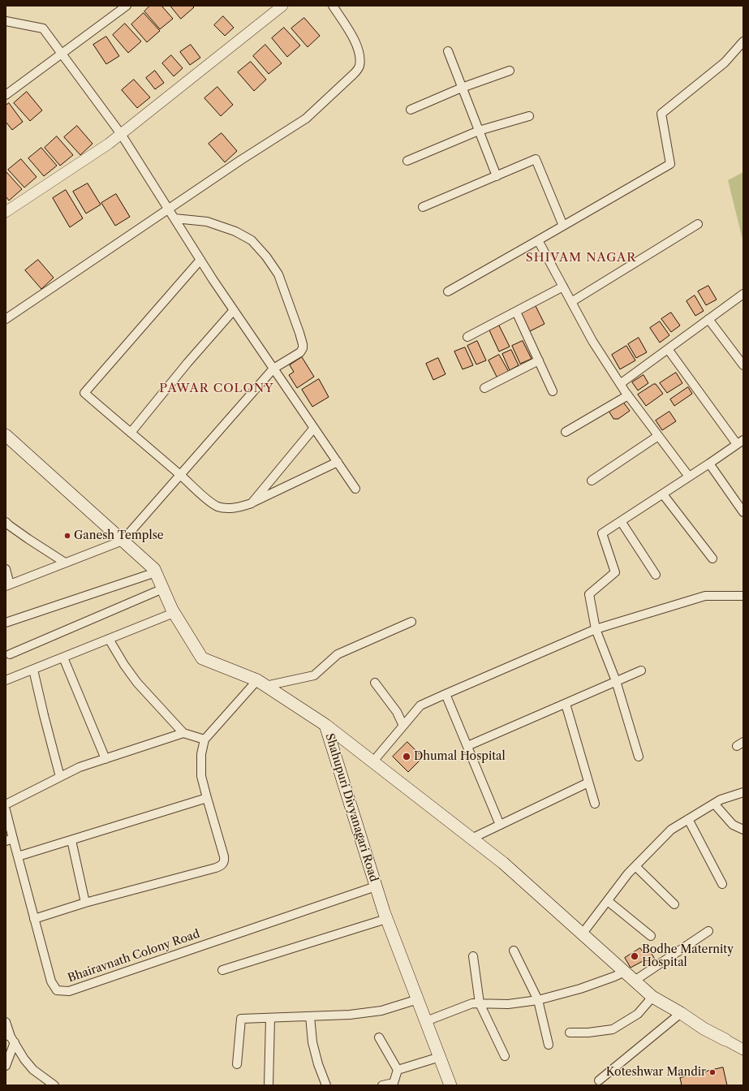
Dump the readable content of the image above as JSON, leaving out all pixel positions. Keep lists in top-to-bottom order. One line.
{"streets":{"main road":["Shahupuri Divyanagari Road"],"street":["Bhairavnath Colony Road"]},"crossings":[["Shahupuri Divyanagari Road","Bhairavnath Colony Road"]],"districts":["SHIVAM NAGAR","PAWAR COLONY"],"places":["Ganesh Templse","Dhumal Hospital","Bodhe Maternity Hospital","Koteshwar Mandir"]}
